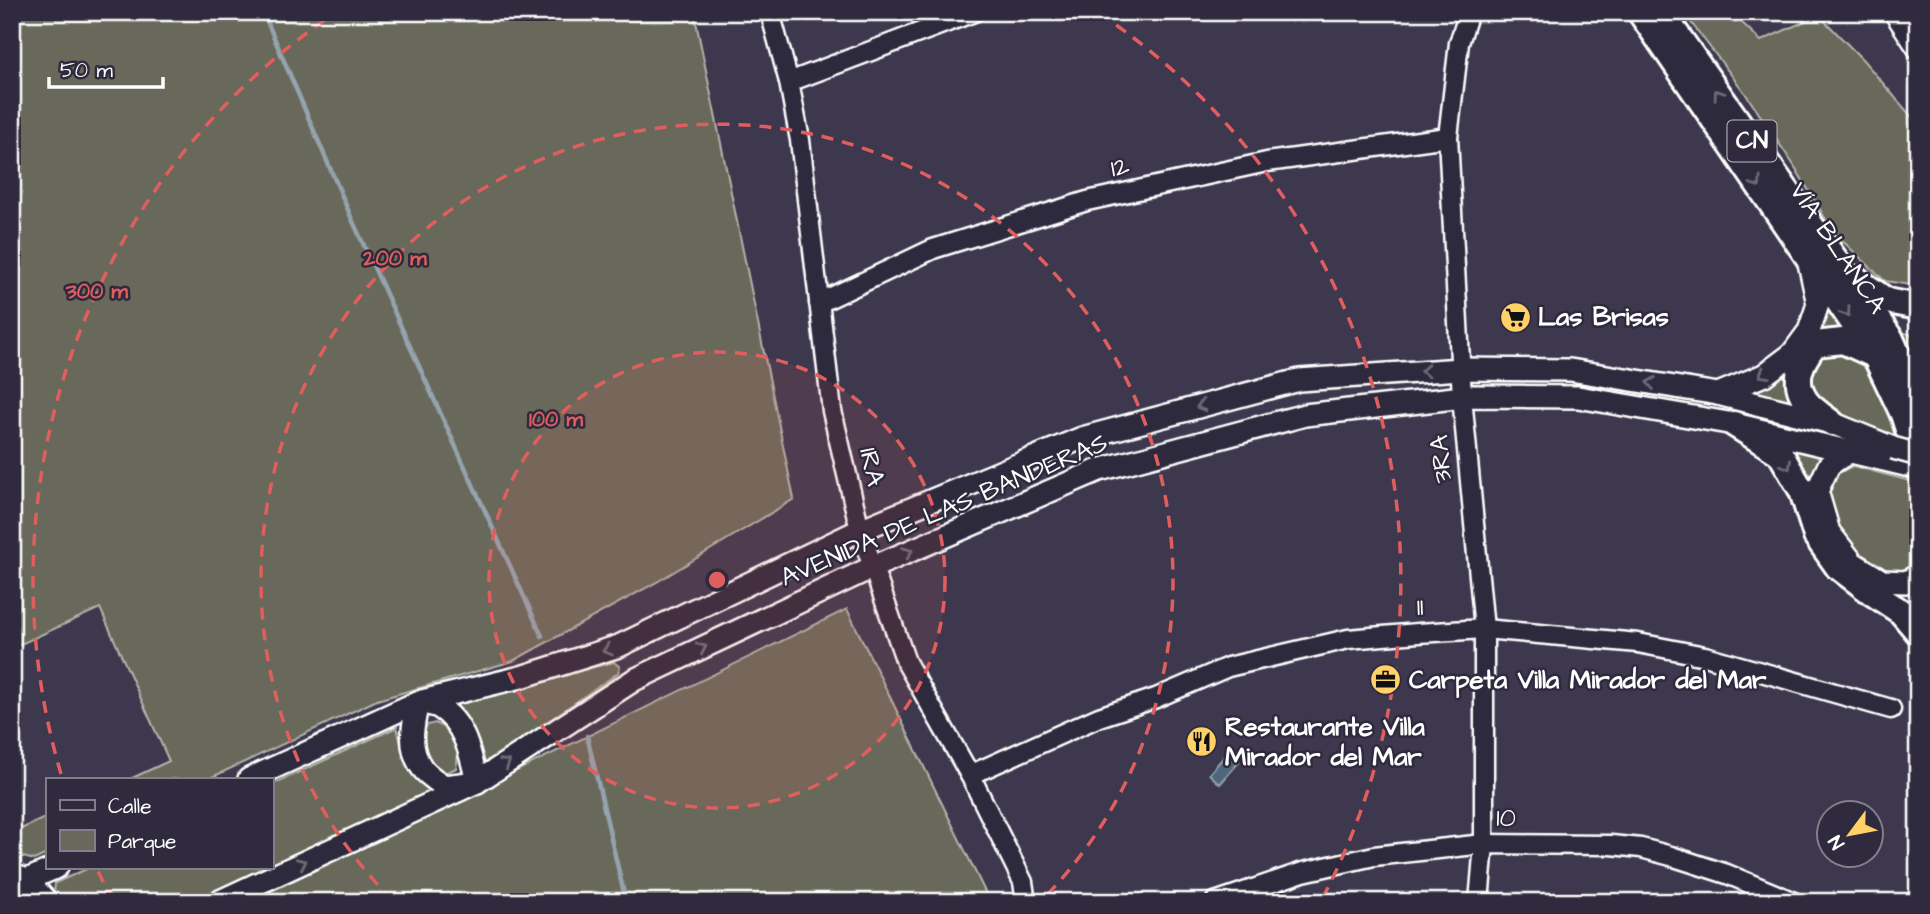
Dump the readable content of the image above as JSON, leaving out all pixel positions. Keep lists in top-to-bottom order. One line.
{"streets":{"highway":["CN","VÍA BLANCA"],"main road":["AVENIDA DE LAS BANDERAS"],"street":["12","3RA","1RA","11","10"]},"crossings":[["12","3RA"],["12","1RA"],["VÍA BLANCA","AVENIDA DE LAS BANDERAS"],["3RA","AVENIDA DE LAS BANDERAS"],["3RA","11"],["3RA","10"],["1RA","AVENIDA DE LAS BANDERAS"],["1RA","11"]],"places":{"supermarket":["Las Brisas"],"office":["Carpeta Villa Mirador del Mar"],"restaurant":["Restaurante Villa Mirador del Mar"]},"legend":["Calle","Parque"],"scale_bar":"50 m","north":"bottom left","rings":["200 m","300 m","100 m"]}
